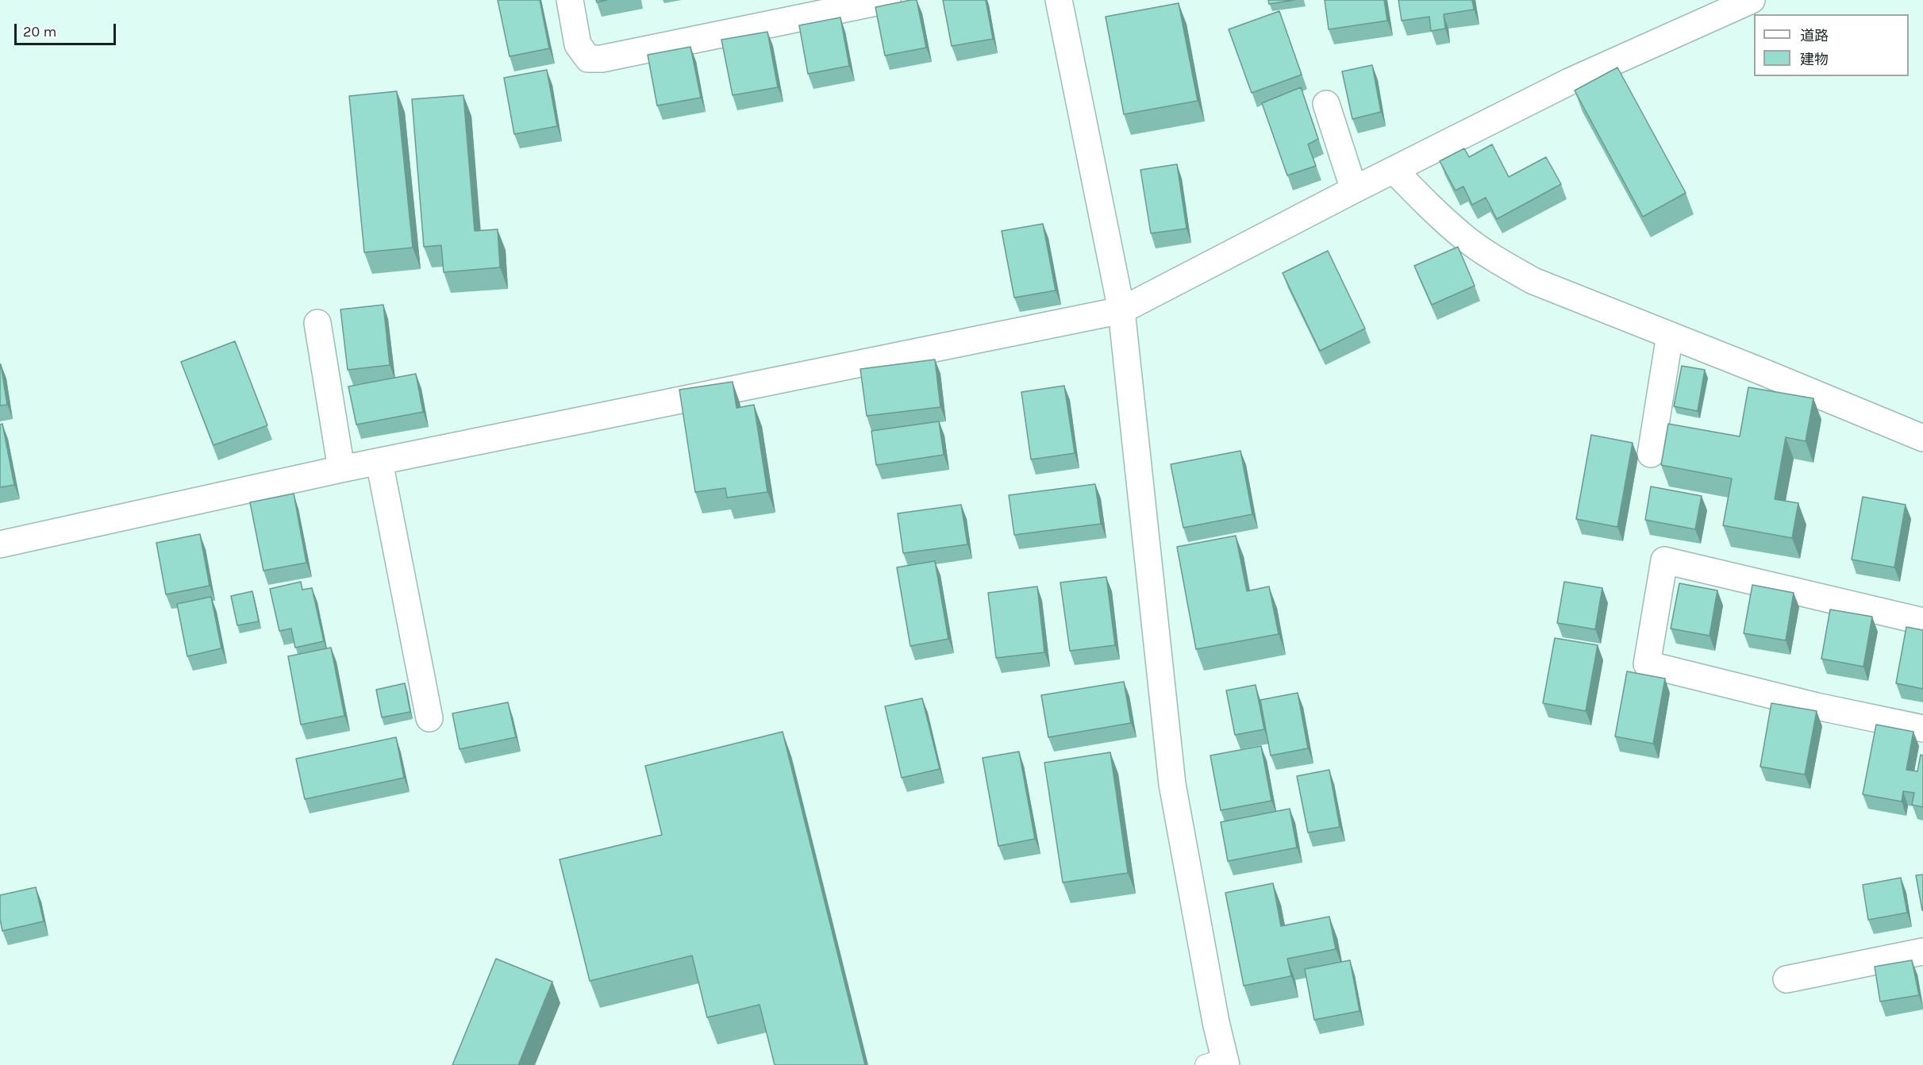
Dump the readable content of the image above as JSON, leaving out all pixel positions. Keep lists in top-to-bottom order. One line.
{"legend":["道路","建物"],"scale_bar":"20 m"}
